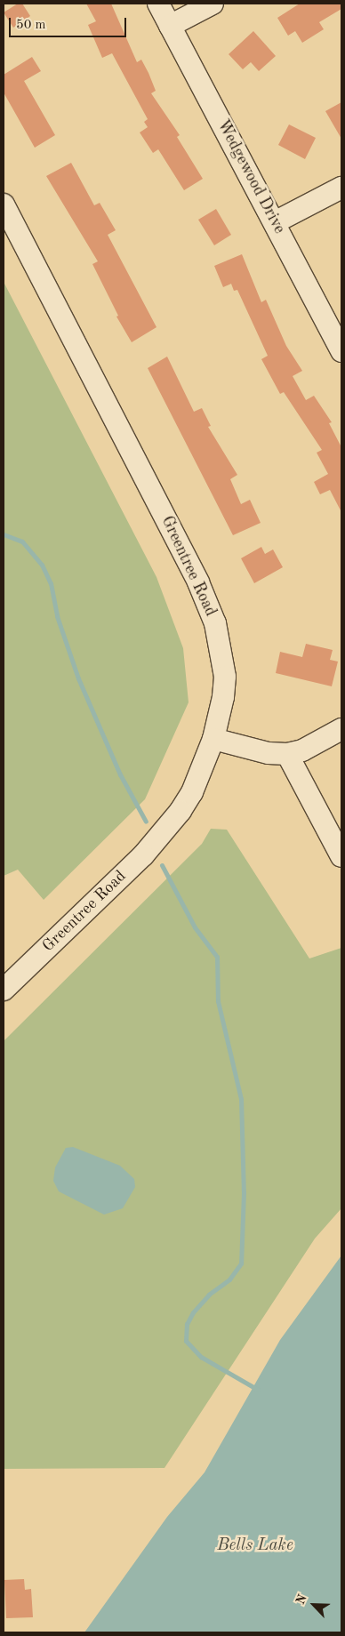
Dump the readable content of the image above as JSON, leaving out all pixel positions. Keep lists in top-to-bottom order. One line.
{"streets":{"street":["Wedgewood Drive","Greentree Road"]},"water":["Bells Lake"],"scale_bar":"50 m","north":"top left"}
